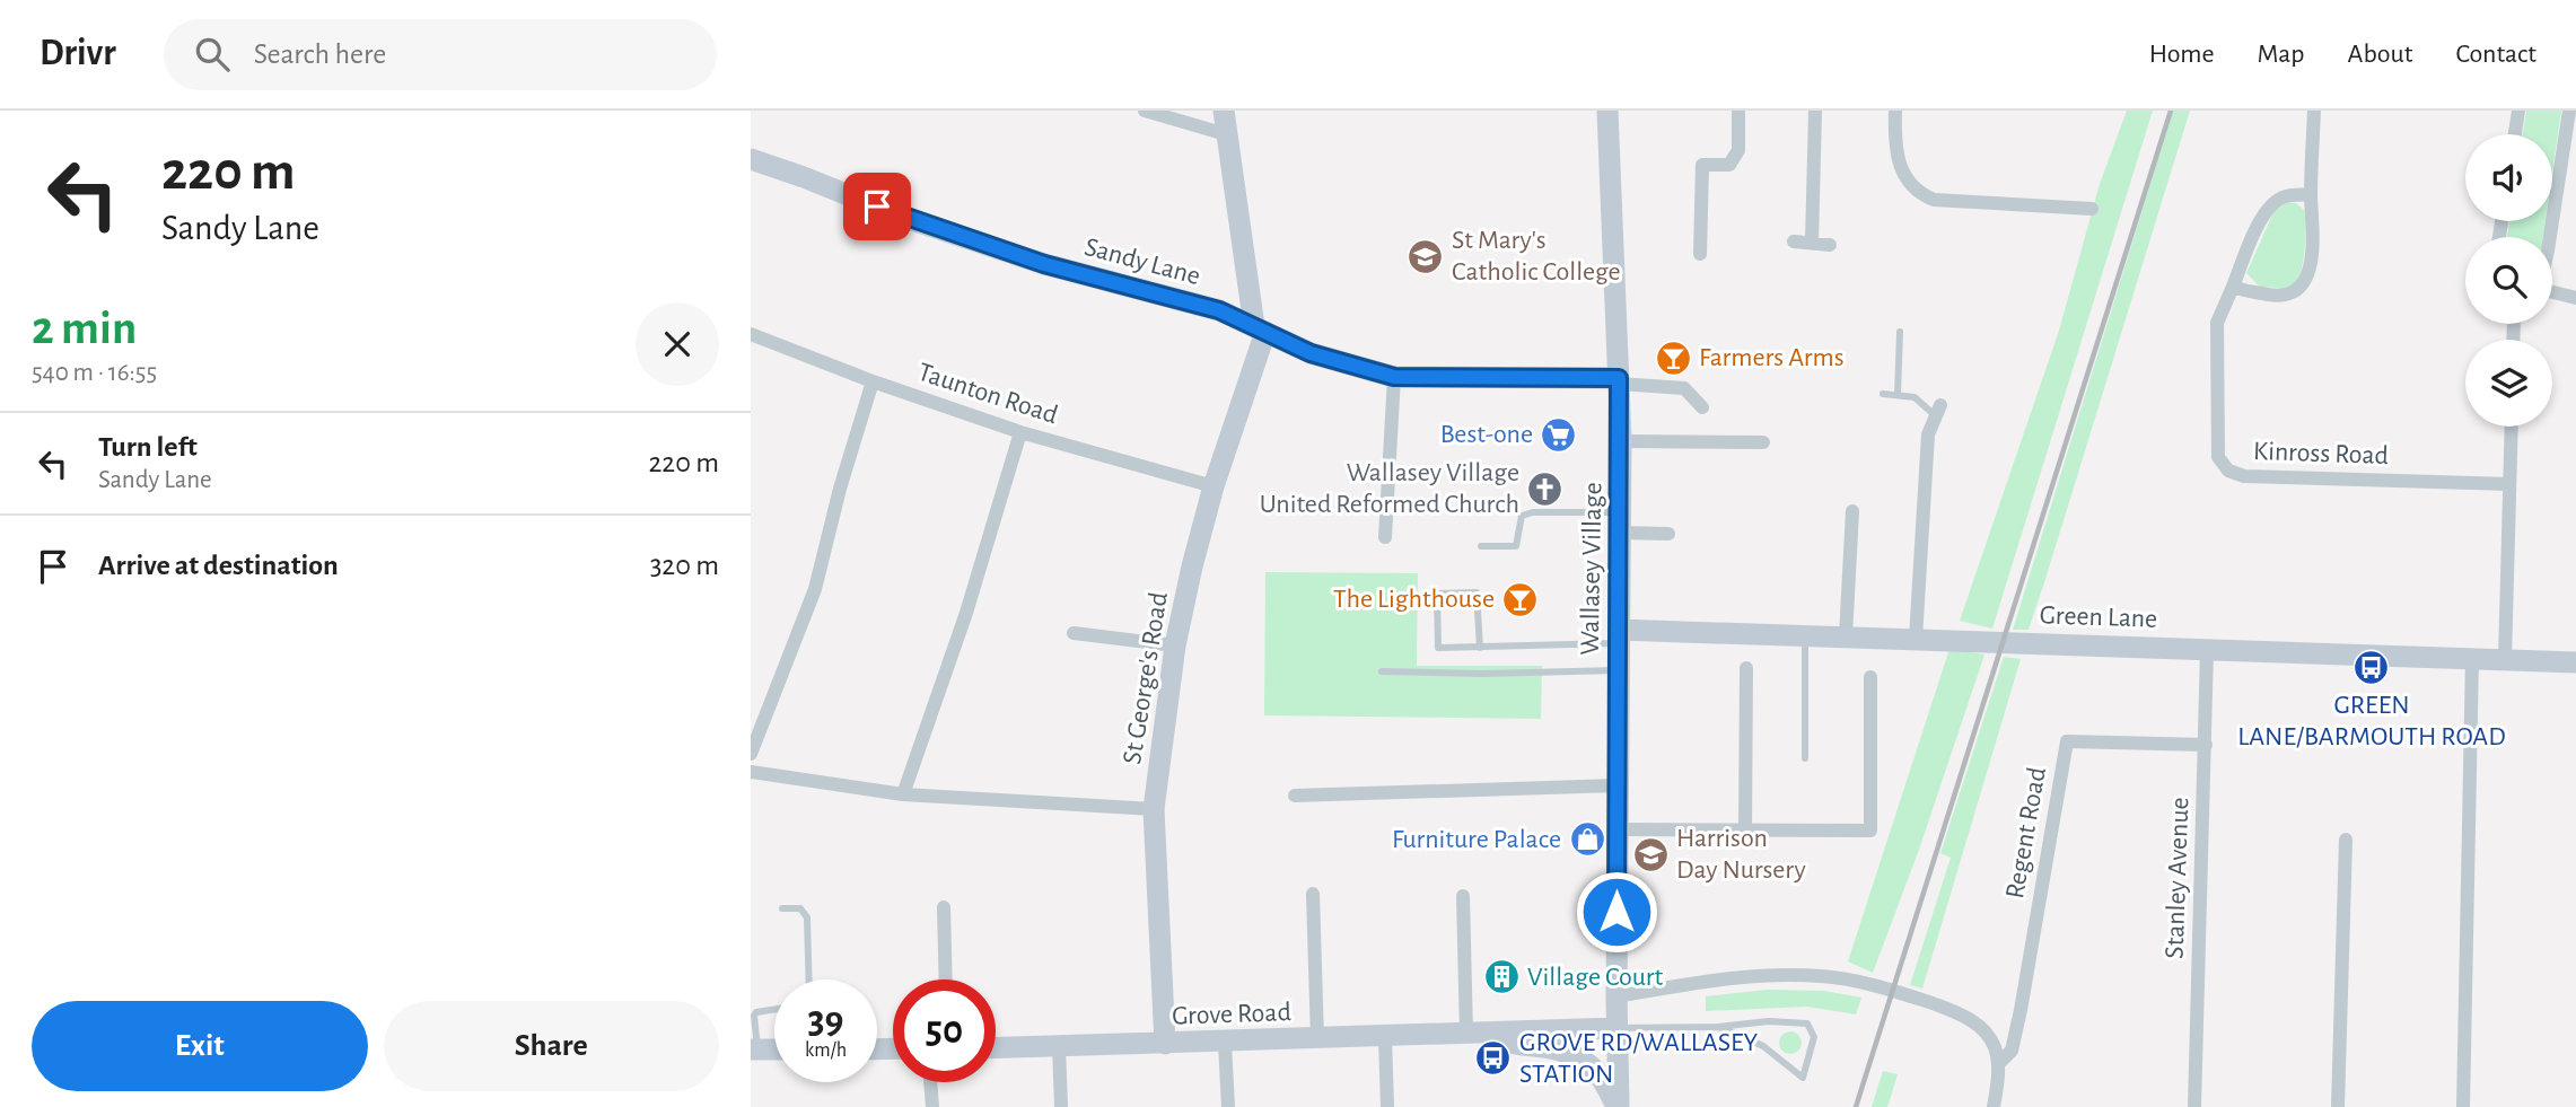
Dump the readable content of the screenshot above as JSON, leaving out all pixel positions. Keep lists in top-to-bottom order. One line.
{"streets":{"street":["Sandy Lane","Taunton Road","Kinross Road","Wallasey Village","Green Lane","St George's Road","Regent Road","Stanley Avenue","Grove Road"]},"crossings":[["Sandy Lane","Wallasey Village"],["Sandy Lane","St George's Road"],["Taunton Road","St George's Road"],["Wallasey Village","Green Lane"],["Wallasey Village","Grove Road"],["Green Lane","Stanley Avenue"],["St George's Road","Grove Road"],["Regent Road","Stanley Avenue"]],"places":{"school or university":["St Mary's Catholic College","Harrison Day Nursery"],"bar":["Farmers Arms","The Lighthouse"],"supermarket":["Best-one"],"church":["Wallasey Village United Reformed Church"],"bus stop":["GREEN LANE/BARMOUTH ROAD","GROVE RD/WALLASEY STATION"],"shop":["Furniture Palace"],"building":["Village Court"]},"page":{"header":"Drivr","search":"Search here","nav":["Home","Map","About","Contact"],"turn":["220 m","Sandy Lane"],"heading":["2 min","540 m · 16:55"],"list":[{"name":"Turn left","note":"Sandy Lane","value":"220 m"},{"name":"Arrive at destination","value":"320 m"}],"speed":"39 km/h","limit":"50","buttons":["Exit","Share"]}}
